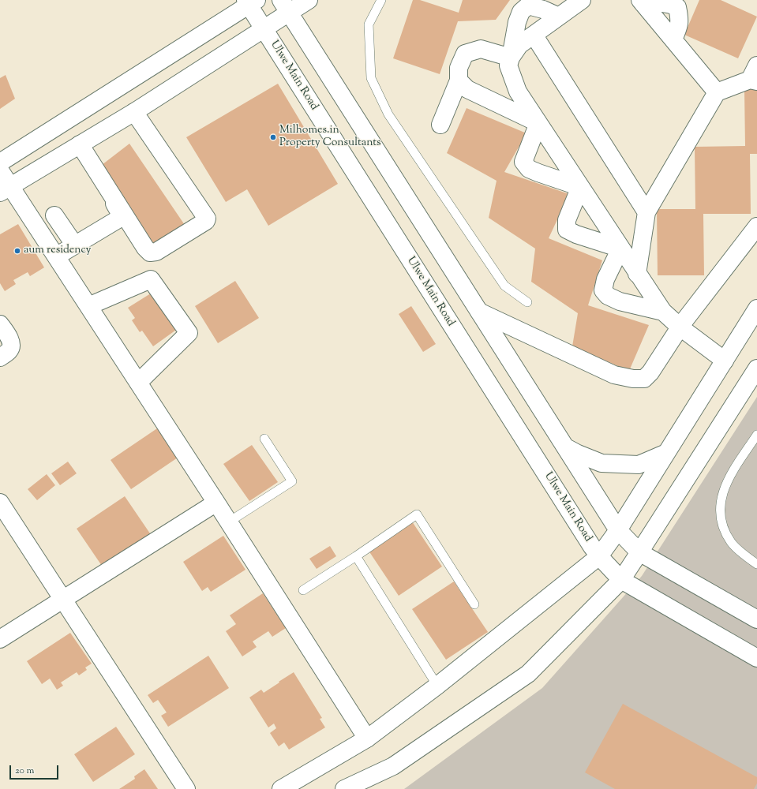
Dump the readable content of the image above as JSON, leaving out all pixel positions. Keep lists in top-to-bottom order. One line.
{"streets":{"street":["Ulwe Main Road"]},"places":["Milhomes.in Property Consultants","aum residency"],"scale_bar":"20 m"}
